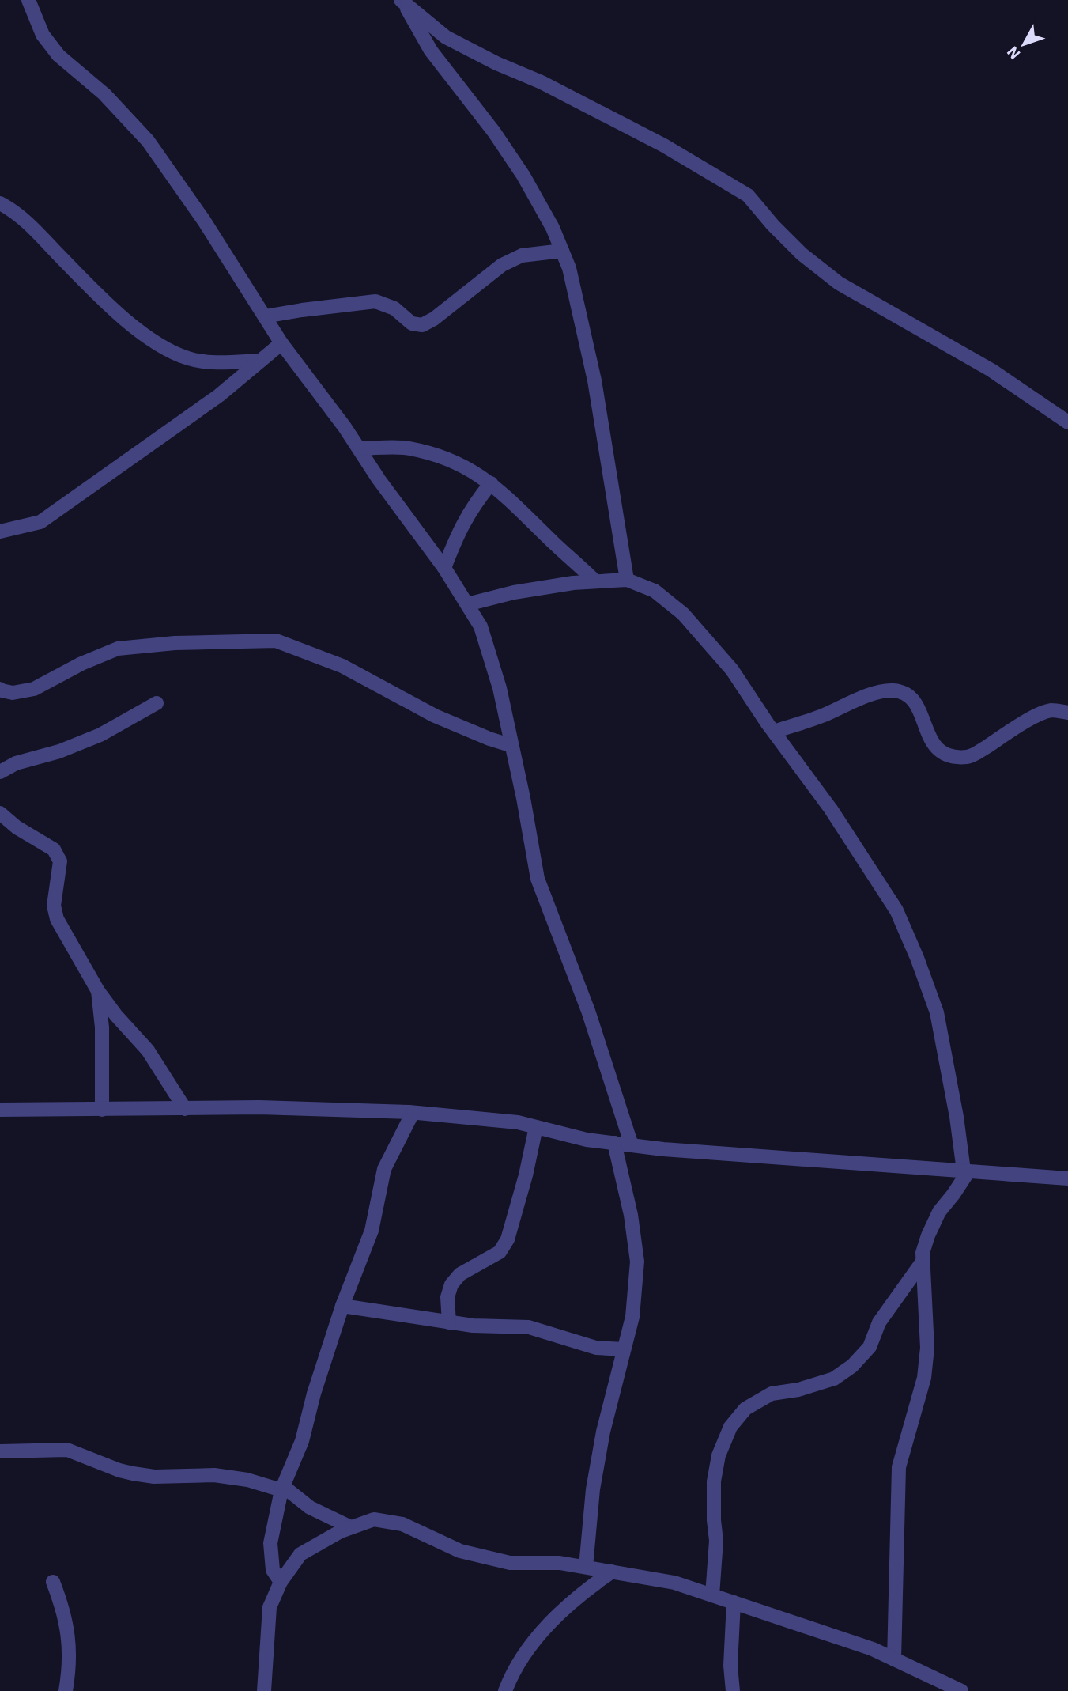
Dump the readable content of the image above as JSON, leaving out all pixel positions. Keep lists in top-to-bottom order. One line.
{"north":"bottom left"}
